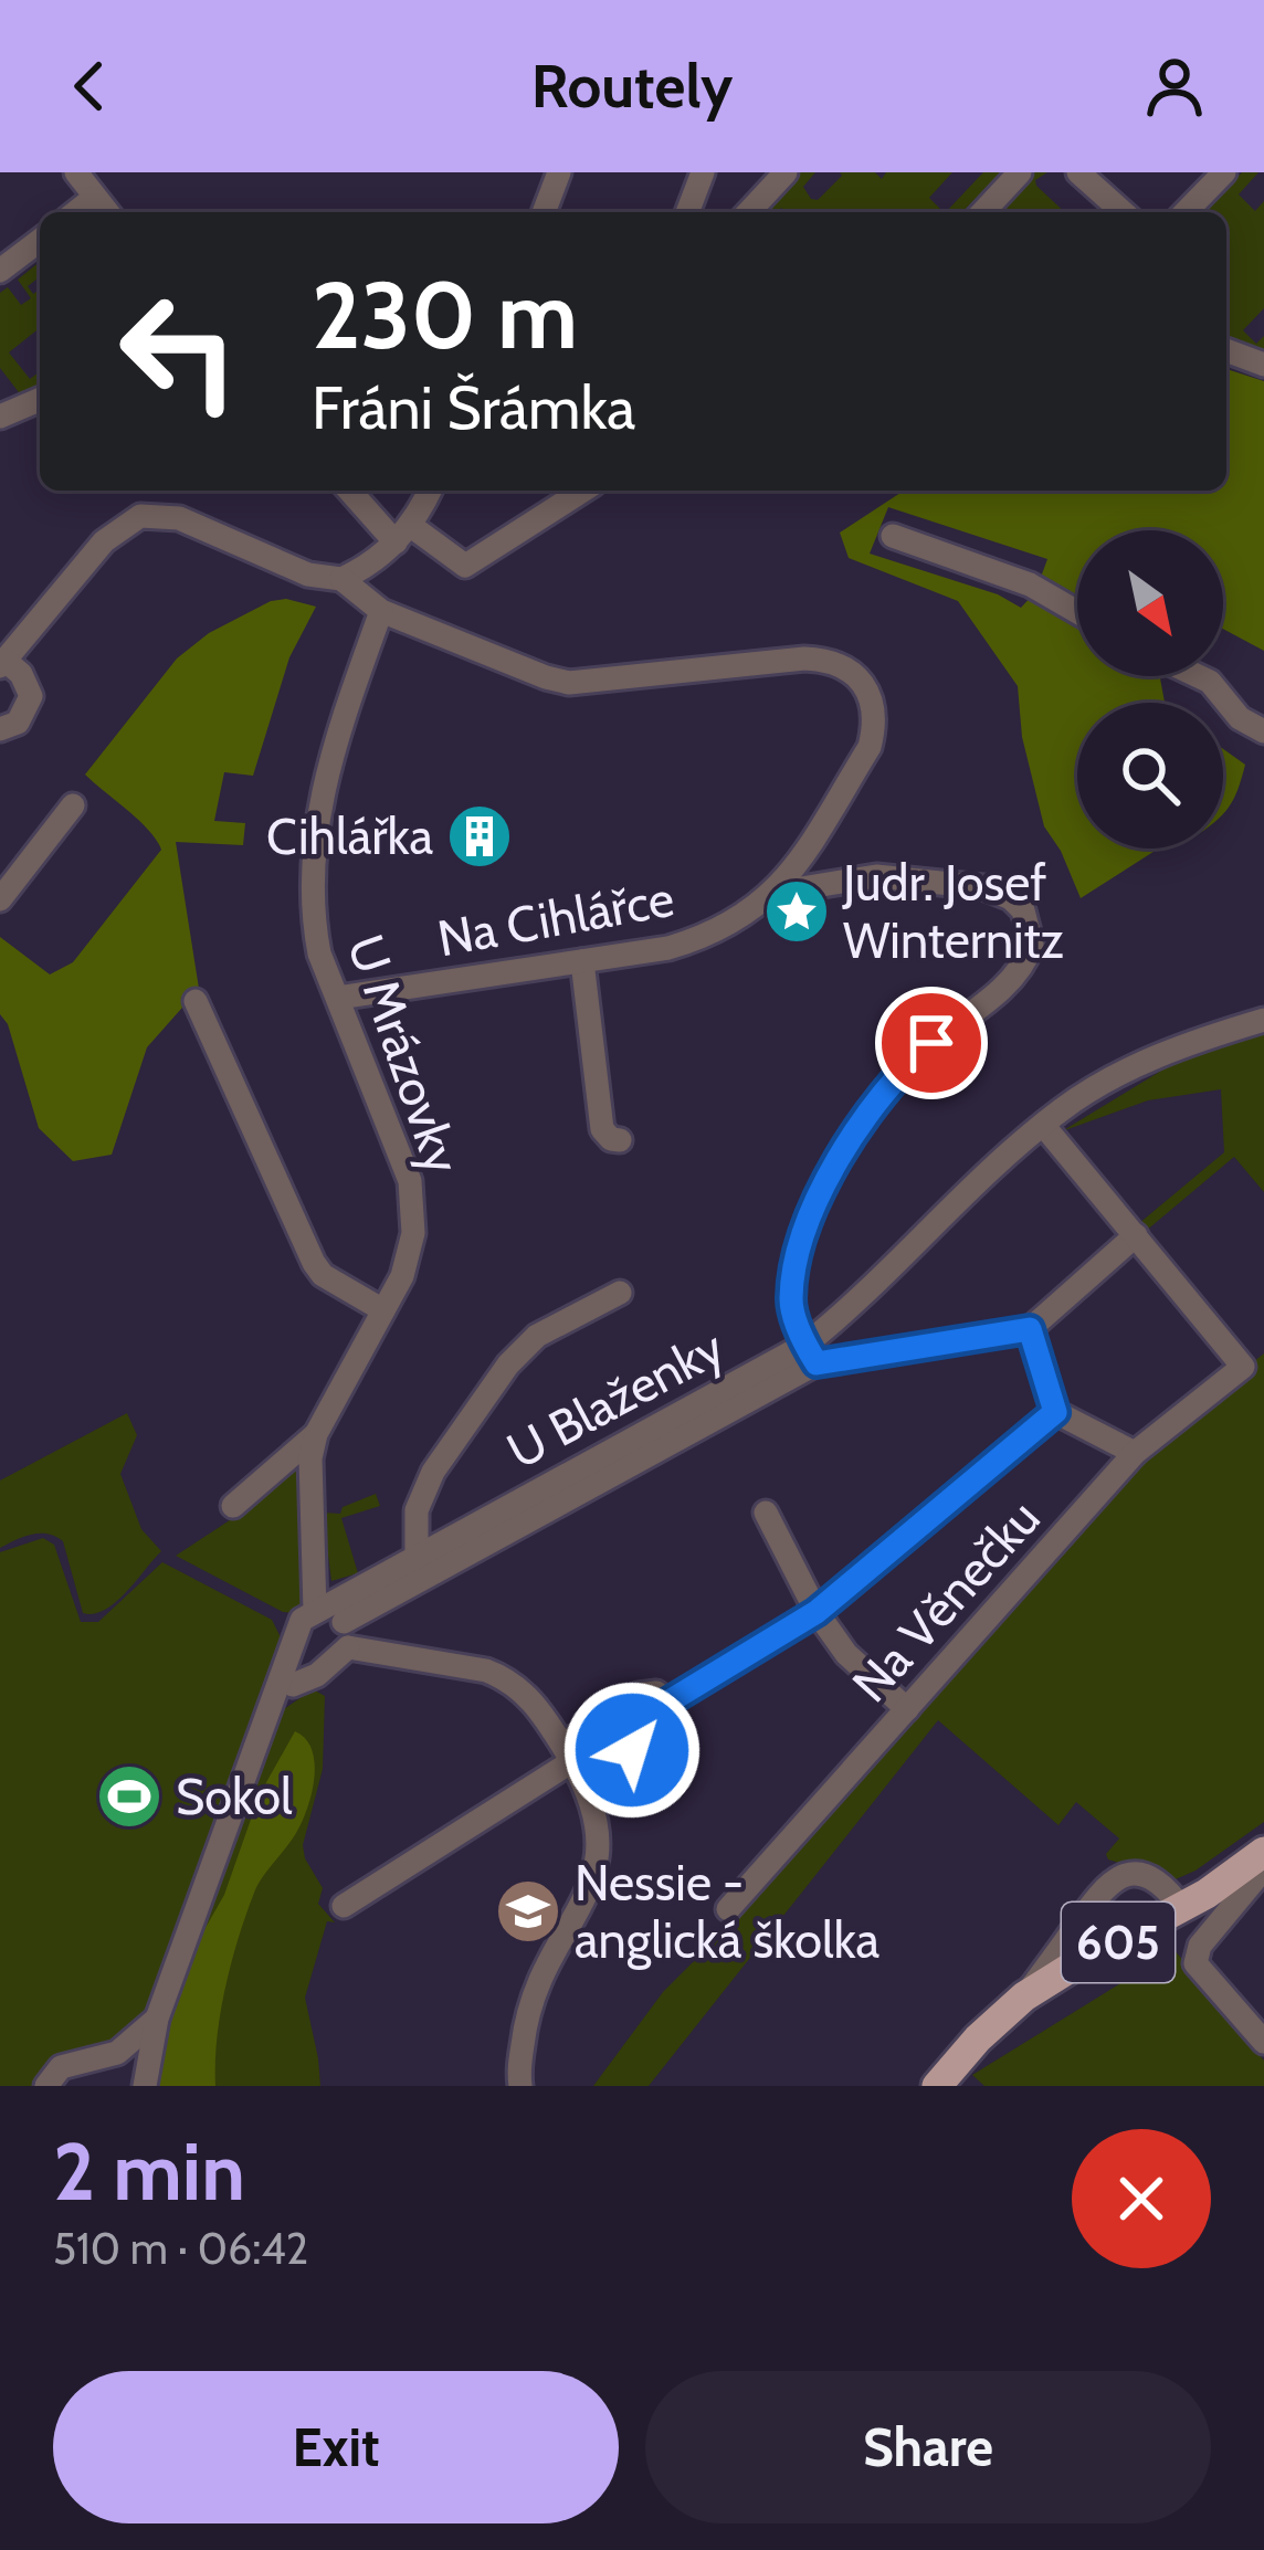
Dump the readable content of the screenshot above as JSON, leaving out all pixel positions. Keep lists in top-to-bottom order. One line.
{"streets":{"main road":["605"],"street":["Na Cihlářce","U Mrázovky","U Blaženky","Na Věnečku"]},"crossings":[["Na Cihlářce","U Mrázovky"],["U Mrázovky","U Blaženky"]],"places":{"building":["Cihlářka"],"place":["Judr. Josef Winternitz"],"sports":["Sokol"],"school or university":["Nessie - anglická školka"]},"north":"bottom right","page":{"header":"Routely","turn":["230 m","Fráni Šrámka"],"heading":["2 min","510 m · 06:42"],"buttons":["Exit","Share"]}}
